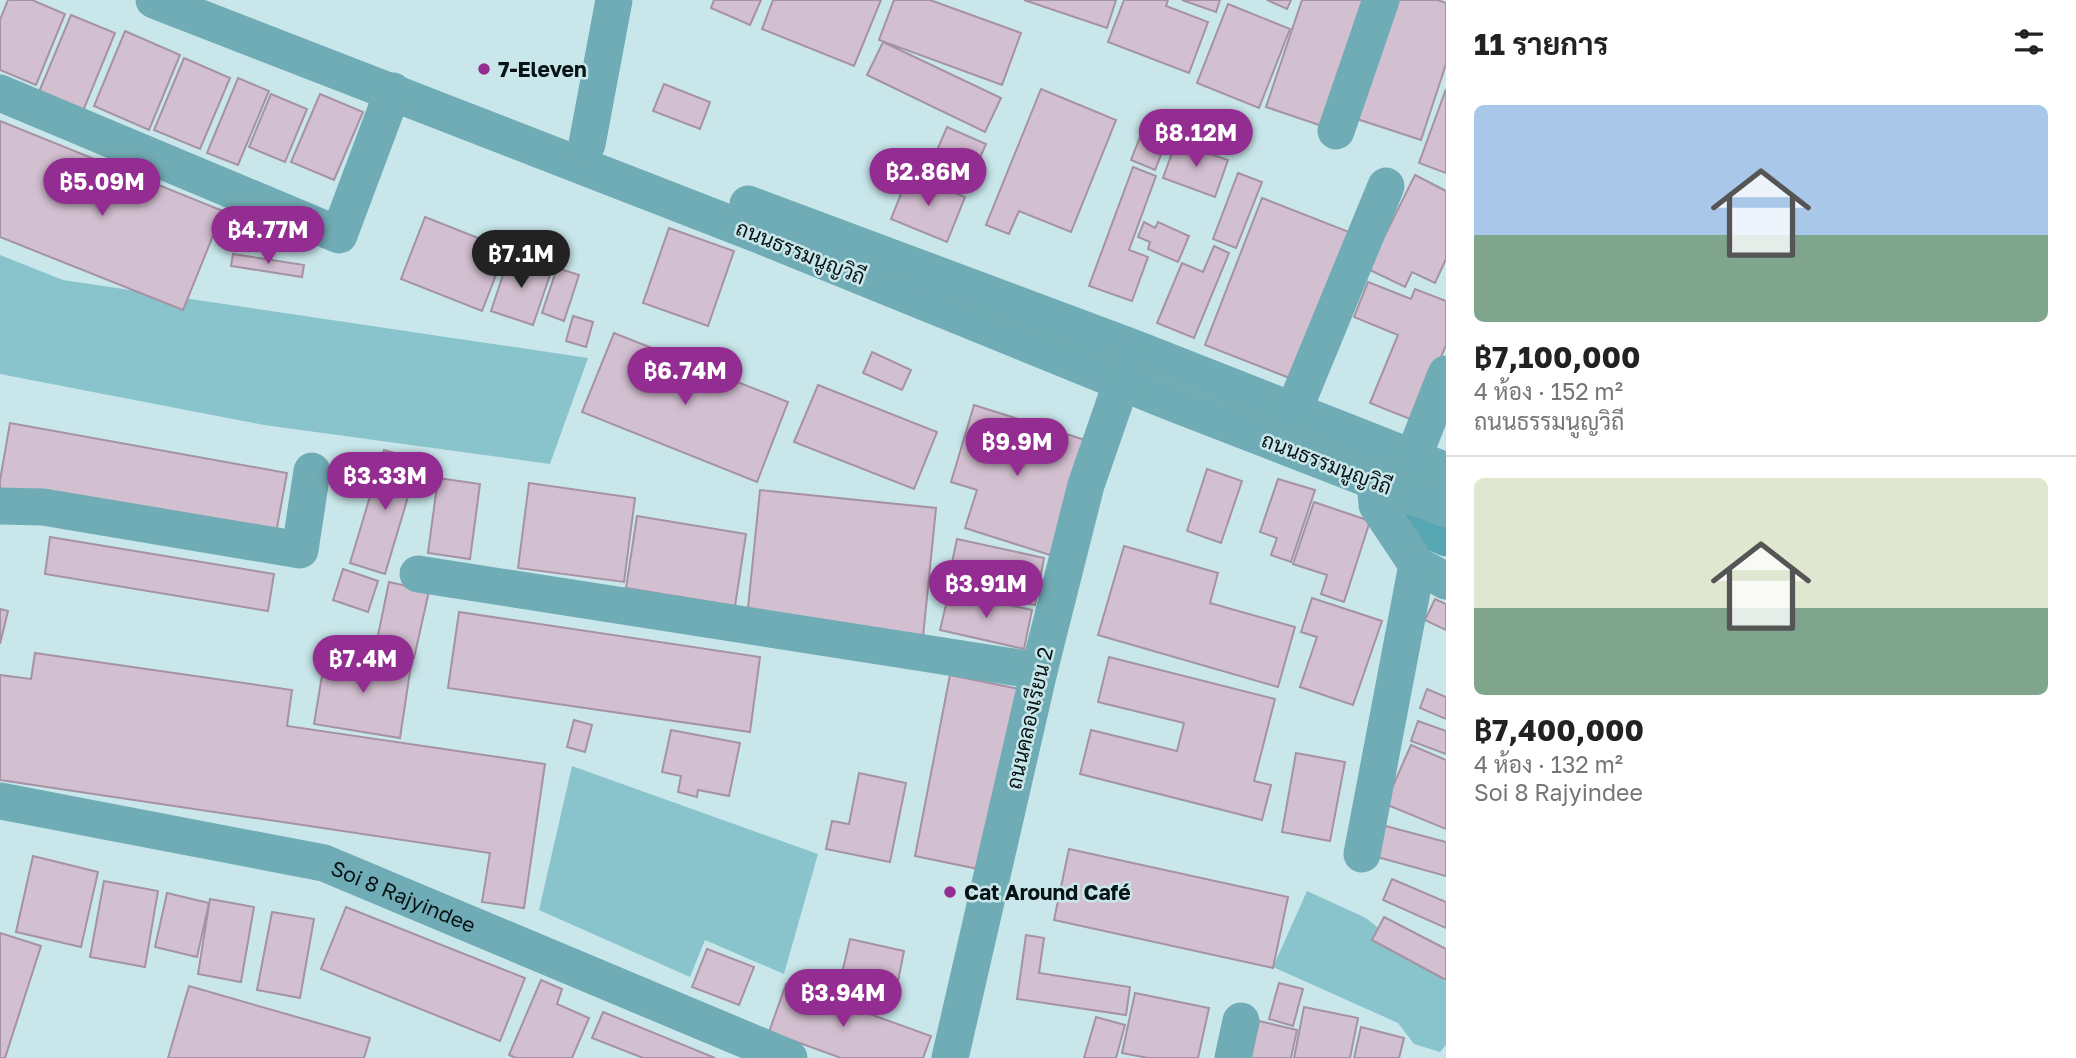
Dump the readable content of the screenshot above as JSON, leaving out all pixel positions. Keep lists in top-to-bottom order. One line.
{"streets":{"street":["ถนนธรรมนูญวิถี","ถนนคลองเรียน 2","Soi 8 Rajyindee"]},"crossings":[["ถนนธรรมนูญวิถี","ถนนคลองเรียน 2"]],"places":["7-Eleven","Cat Around Café"],"page":{"heading":"11 รายการ","list":[{"name":"฿7,100,000","note":"4 ห้อง · 152 m² · ถนนธรรมนูญวิถี"},{"name":"฿7,400,000","note":"4 ห้อง · 132 m² · Soi 8 Rajyindee"}],"price":["฿8.12M","฿2.86M","฿5.09M","฿4.77M","฿7.1M","฿6.74M","฿9.9M","฿3.33M","฿3.91M","฿7.4M","฿3.94M"]}}
